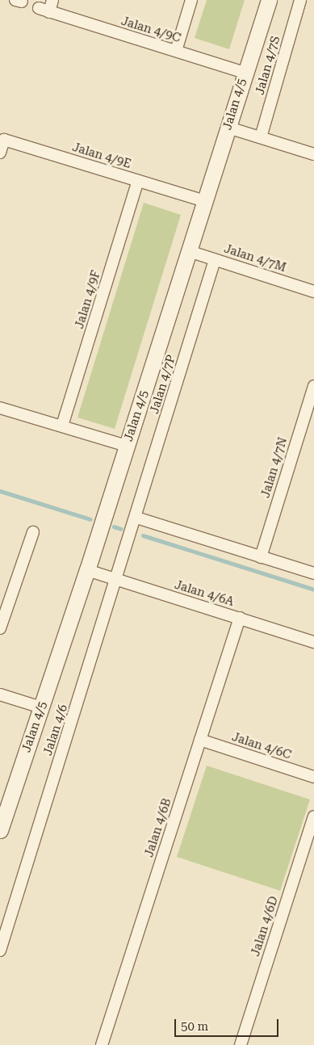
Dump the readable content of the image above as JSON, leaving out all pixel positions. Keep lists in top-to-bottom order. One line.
{"streets":{"street":["Jalan 4/9C","Jalan 4/7S","Jalan 4/5","Jalan 4/9E","Jalan 4/7M","Jalan 4/9F","Jalan 4/7P","Jalan 4/7N","Jalan 4/6A","Jalan 4/6","Jalan 4/6C","Jalan 4/6B","Jalan 4/6D"]},"crossings":[["Jalan 4/9C","Jalan 4/5"],["Jalan 4/5","Jalan 4/9E"],["Jalan 4/5","Jalan 4/7M"],["Jalan 4/5","Jalan 4/6A"],["Jalan 4/9E","Jalan 4/9F"],["Jalan 4/7M","Jalan 4/7P"],["Jalan 4/7P","Jalan 4/6"],["Jalan 4/6A","Jalan 4/6"],["Jalan 4/6A","Jalan 4/6B"],["Jalan 4/6C","Jalan 4/6B"]],"scale_bar":"50 m"}
